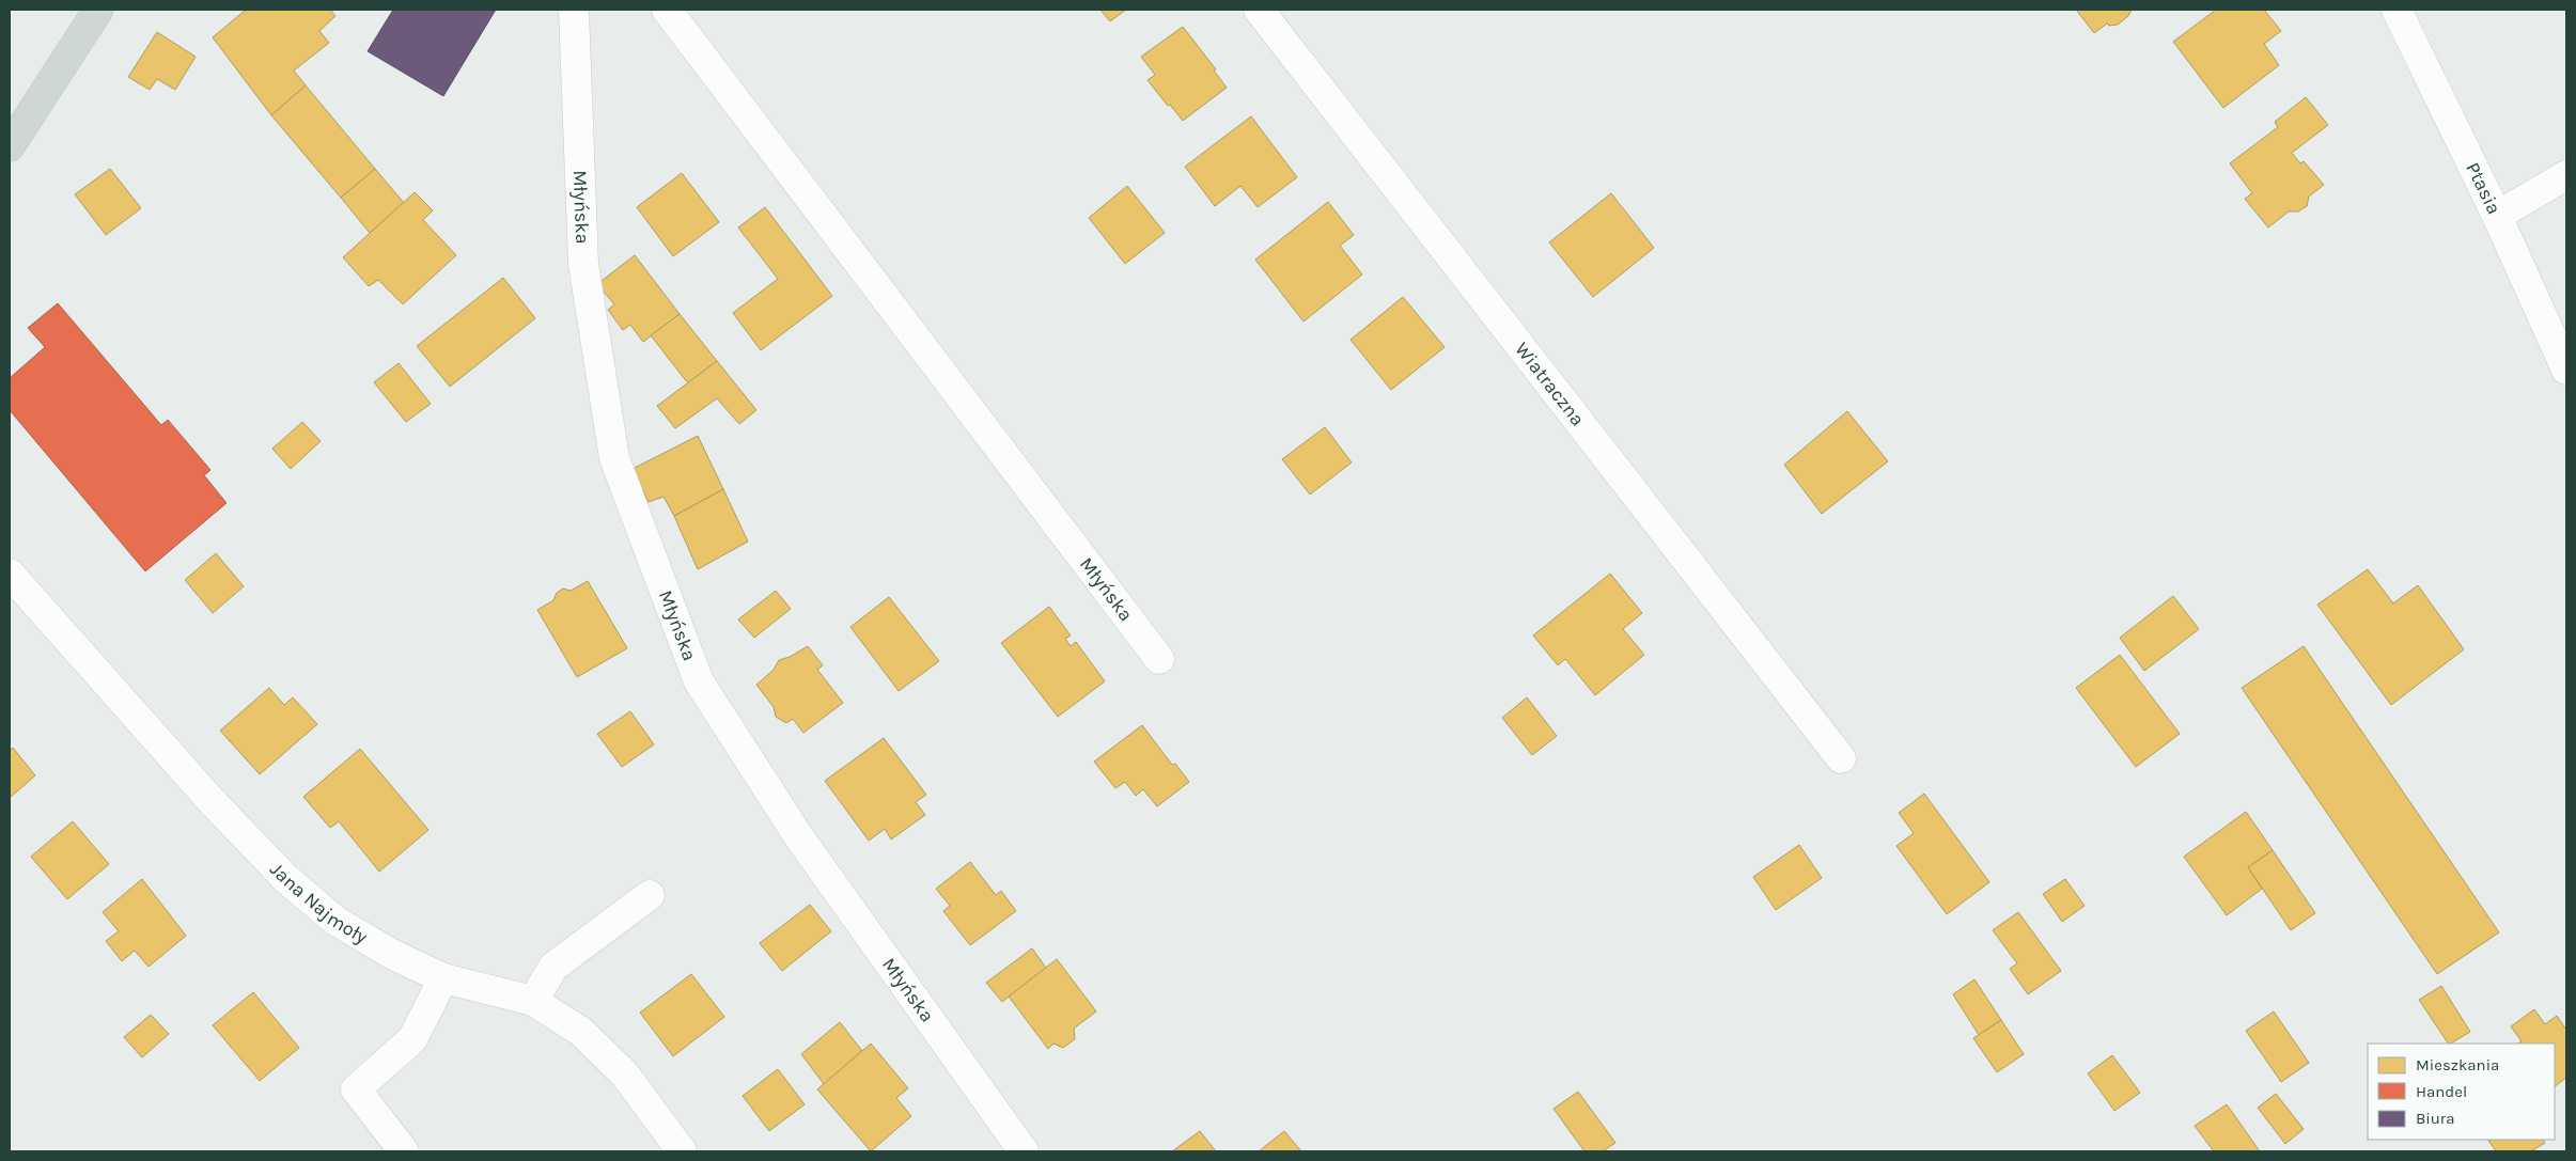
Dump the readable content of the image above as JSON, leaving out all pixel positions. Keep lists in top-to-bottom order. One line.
{"streets":{"street":["Ptasia","Młyńska","Wiatraczna","Jana Najmoły"]},"legend":["Mieszkania","Handel","Biura"]}
